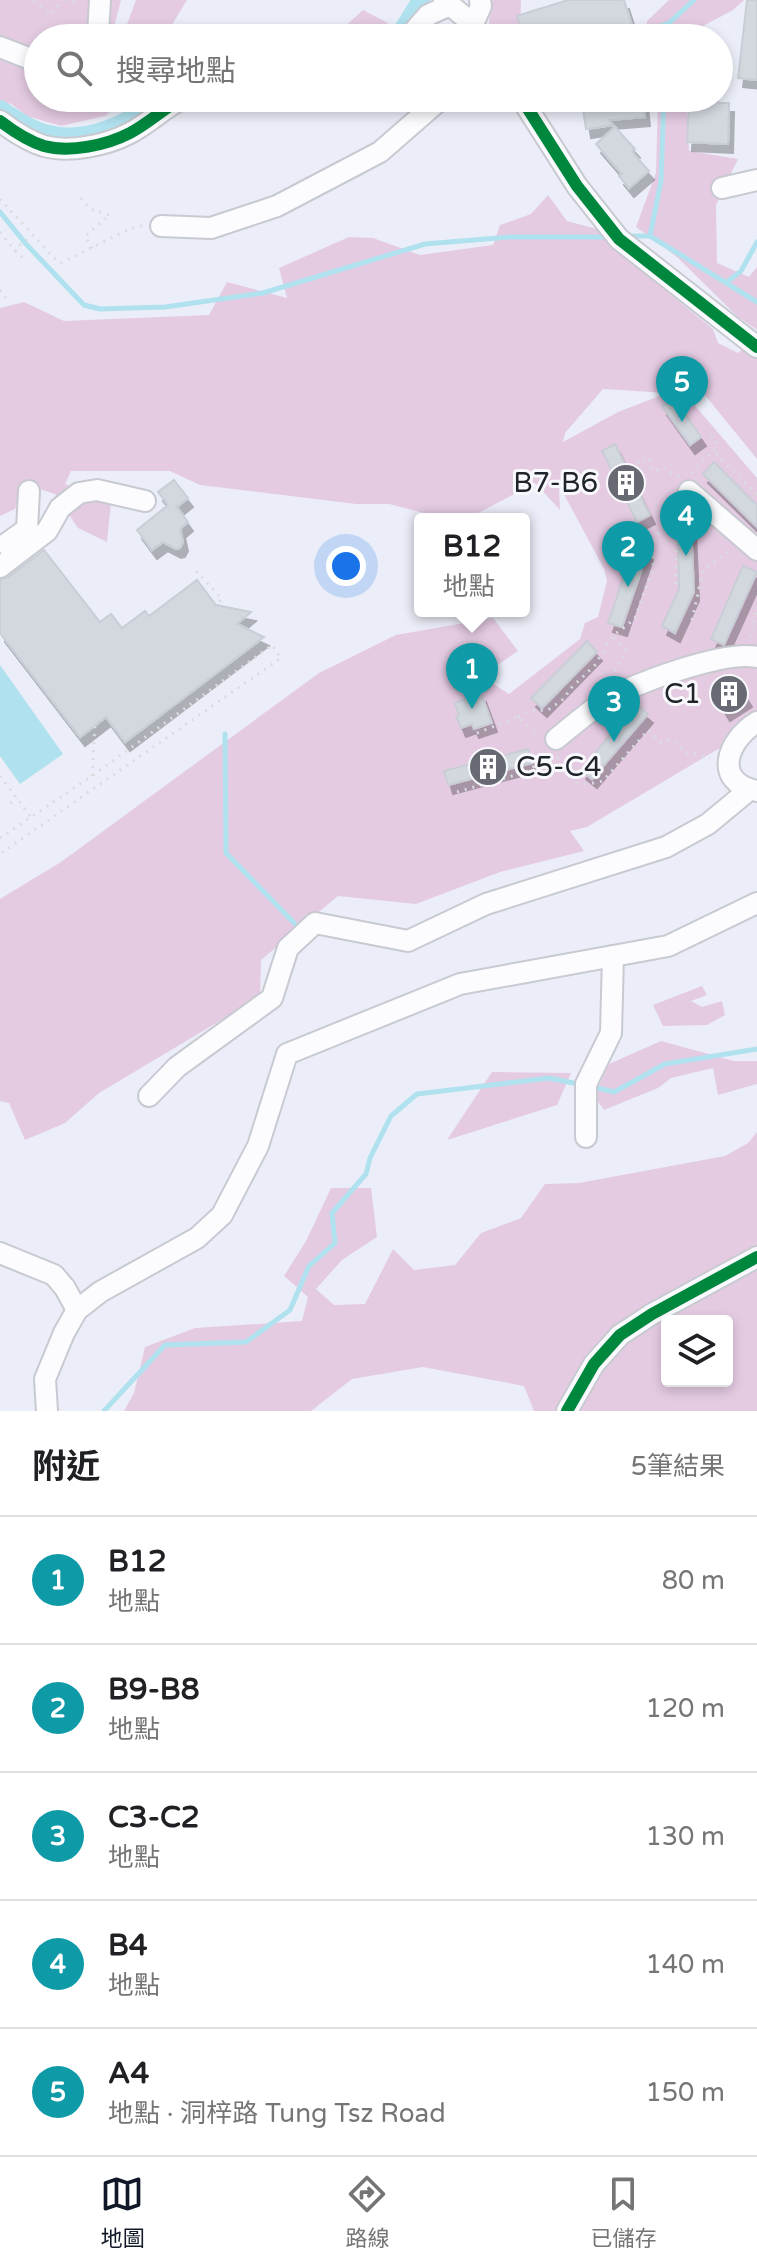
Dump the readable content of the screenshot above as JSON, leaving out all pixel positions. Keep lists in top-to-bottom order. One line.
{"places":{"building":["B7-B6","C1","C5-C4"]},"page":{"search":"搜尋地點","pins":["5","4","2","1","3"],"popup":["B12","地點"],"heading":["附近","5筆結果"],"list":[{"mark":"1","name":"B12","note":"地點","value":"80 m"},{"mark":"2","name":"B9-B8","note":"地點","value":"120 m"},{"mark":"3","name":"C3-C2","note":"地點","value":"130 m"},{"mark":"4","name":"B4","note":"地點","value":"140 m"},{"mark":"5","name":"A4","note":"地點 · 洞梓路 Tung Tsz Road","value":"150 m"}],"nav":["地圖","路線","已儲存"]}}
